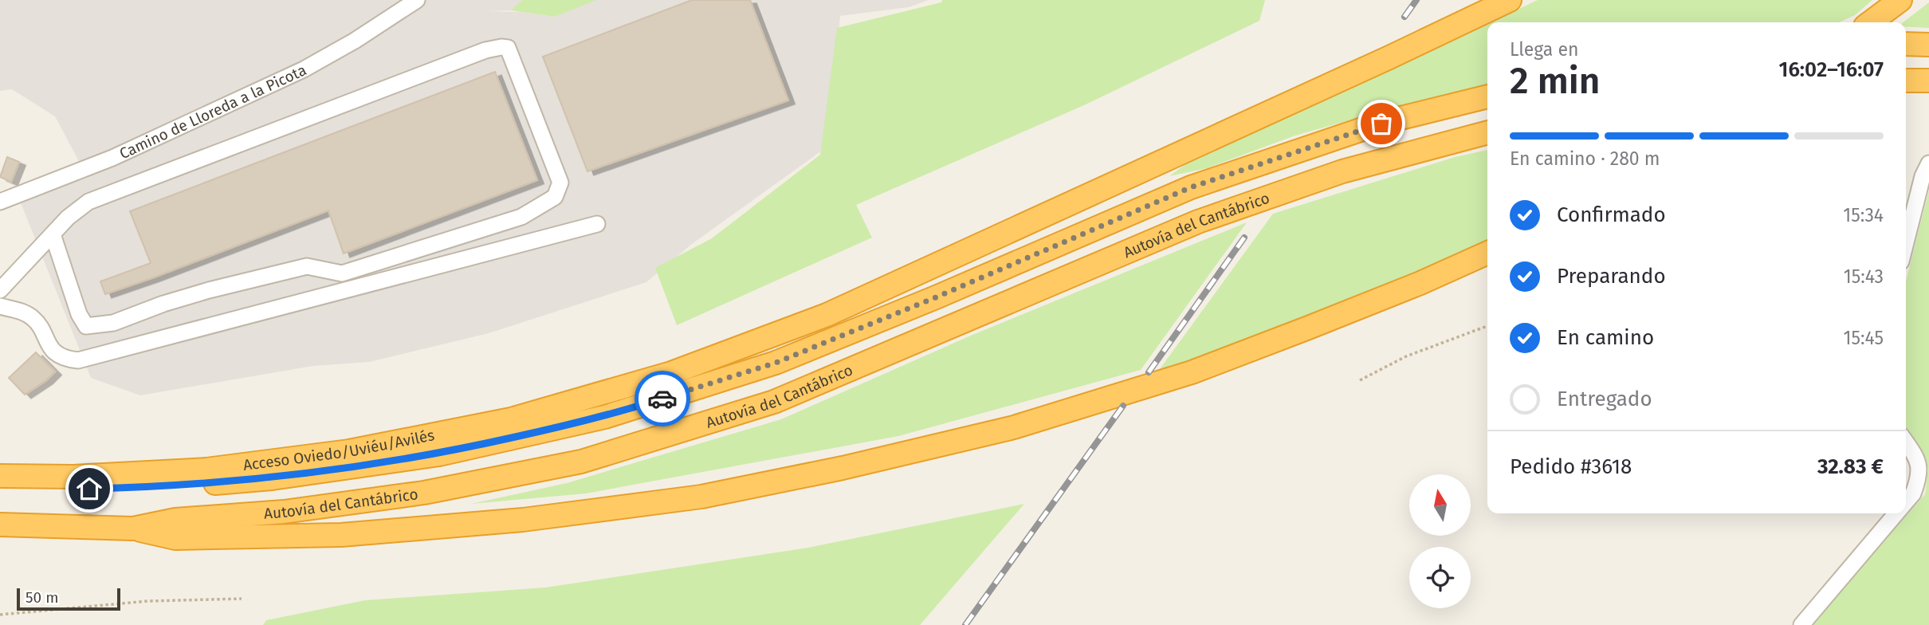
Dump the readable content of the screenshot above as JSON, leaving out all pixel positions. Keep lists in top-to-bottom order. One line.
{"streets":{"highway":["Autovía del Cantábrico","Acceso Oviedo/Uviéu/Avilés"],"street":["Camino de Lloreda a la Picota"]},"scale_bar":"50 m","north":"top","page":{"heading":["2 min","Llega en","16:02–16:07"],"panel":["Pedido #3618","32.83 €"],"bar":"En camino · 280 m","list":[["Confirmado","15:34"],["Preparando","15:43"],["En camino","15:45"],"Entregado"],"scale":"50 m"}}
